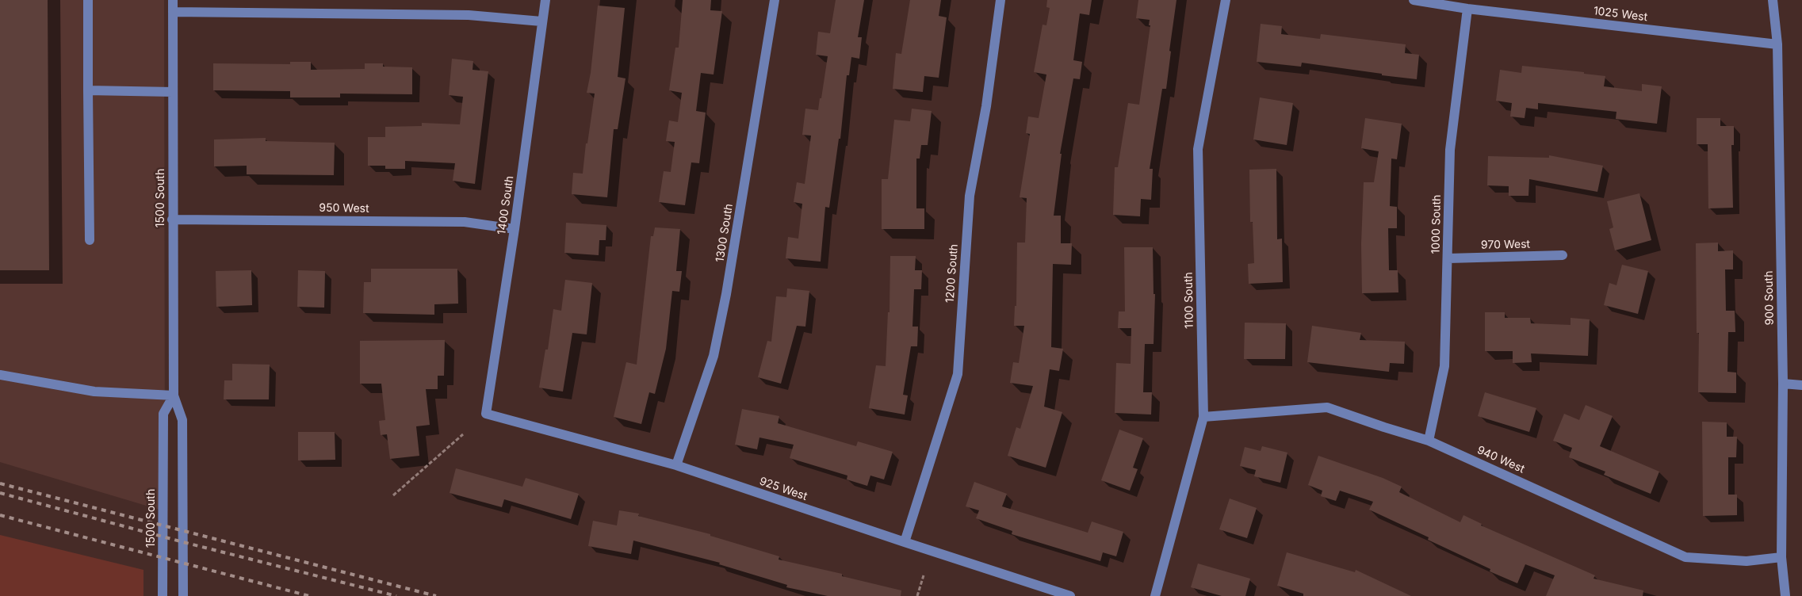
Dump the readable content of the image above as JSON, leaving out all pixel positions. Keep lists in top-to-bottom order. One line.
{"streets":{"street":["1025 West","1500 South","1400 South","950 West","1000 South","1300 South","970 West","1200 South","900 South","1100 South","940 West","925 West"]},"crossings":[["1025 West","1000 South"],["1025 West","900 South"],["1500 South","950 West"],["1400 South","950 West"],["1400 South","925 West"],["1000 South","970 West"],["1000 South","940 West"],["1300 South","925 West"],["1200 South","925 West"],["900 South","940 West"],["1100 South","940 West"]]}
